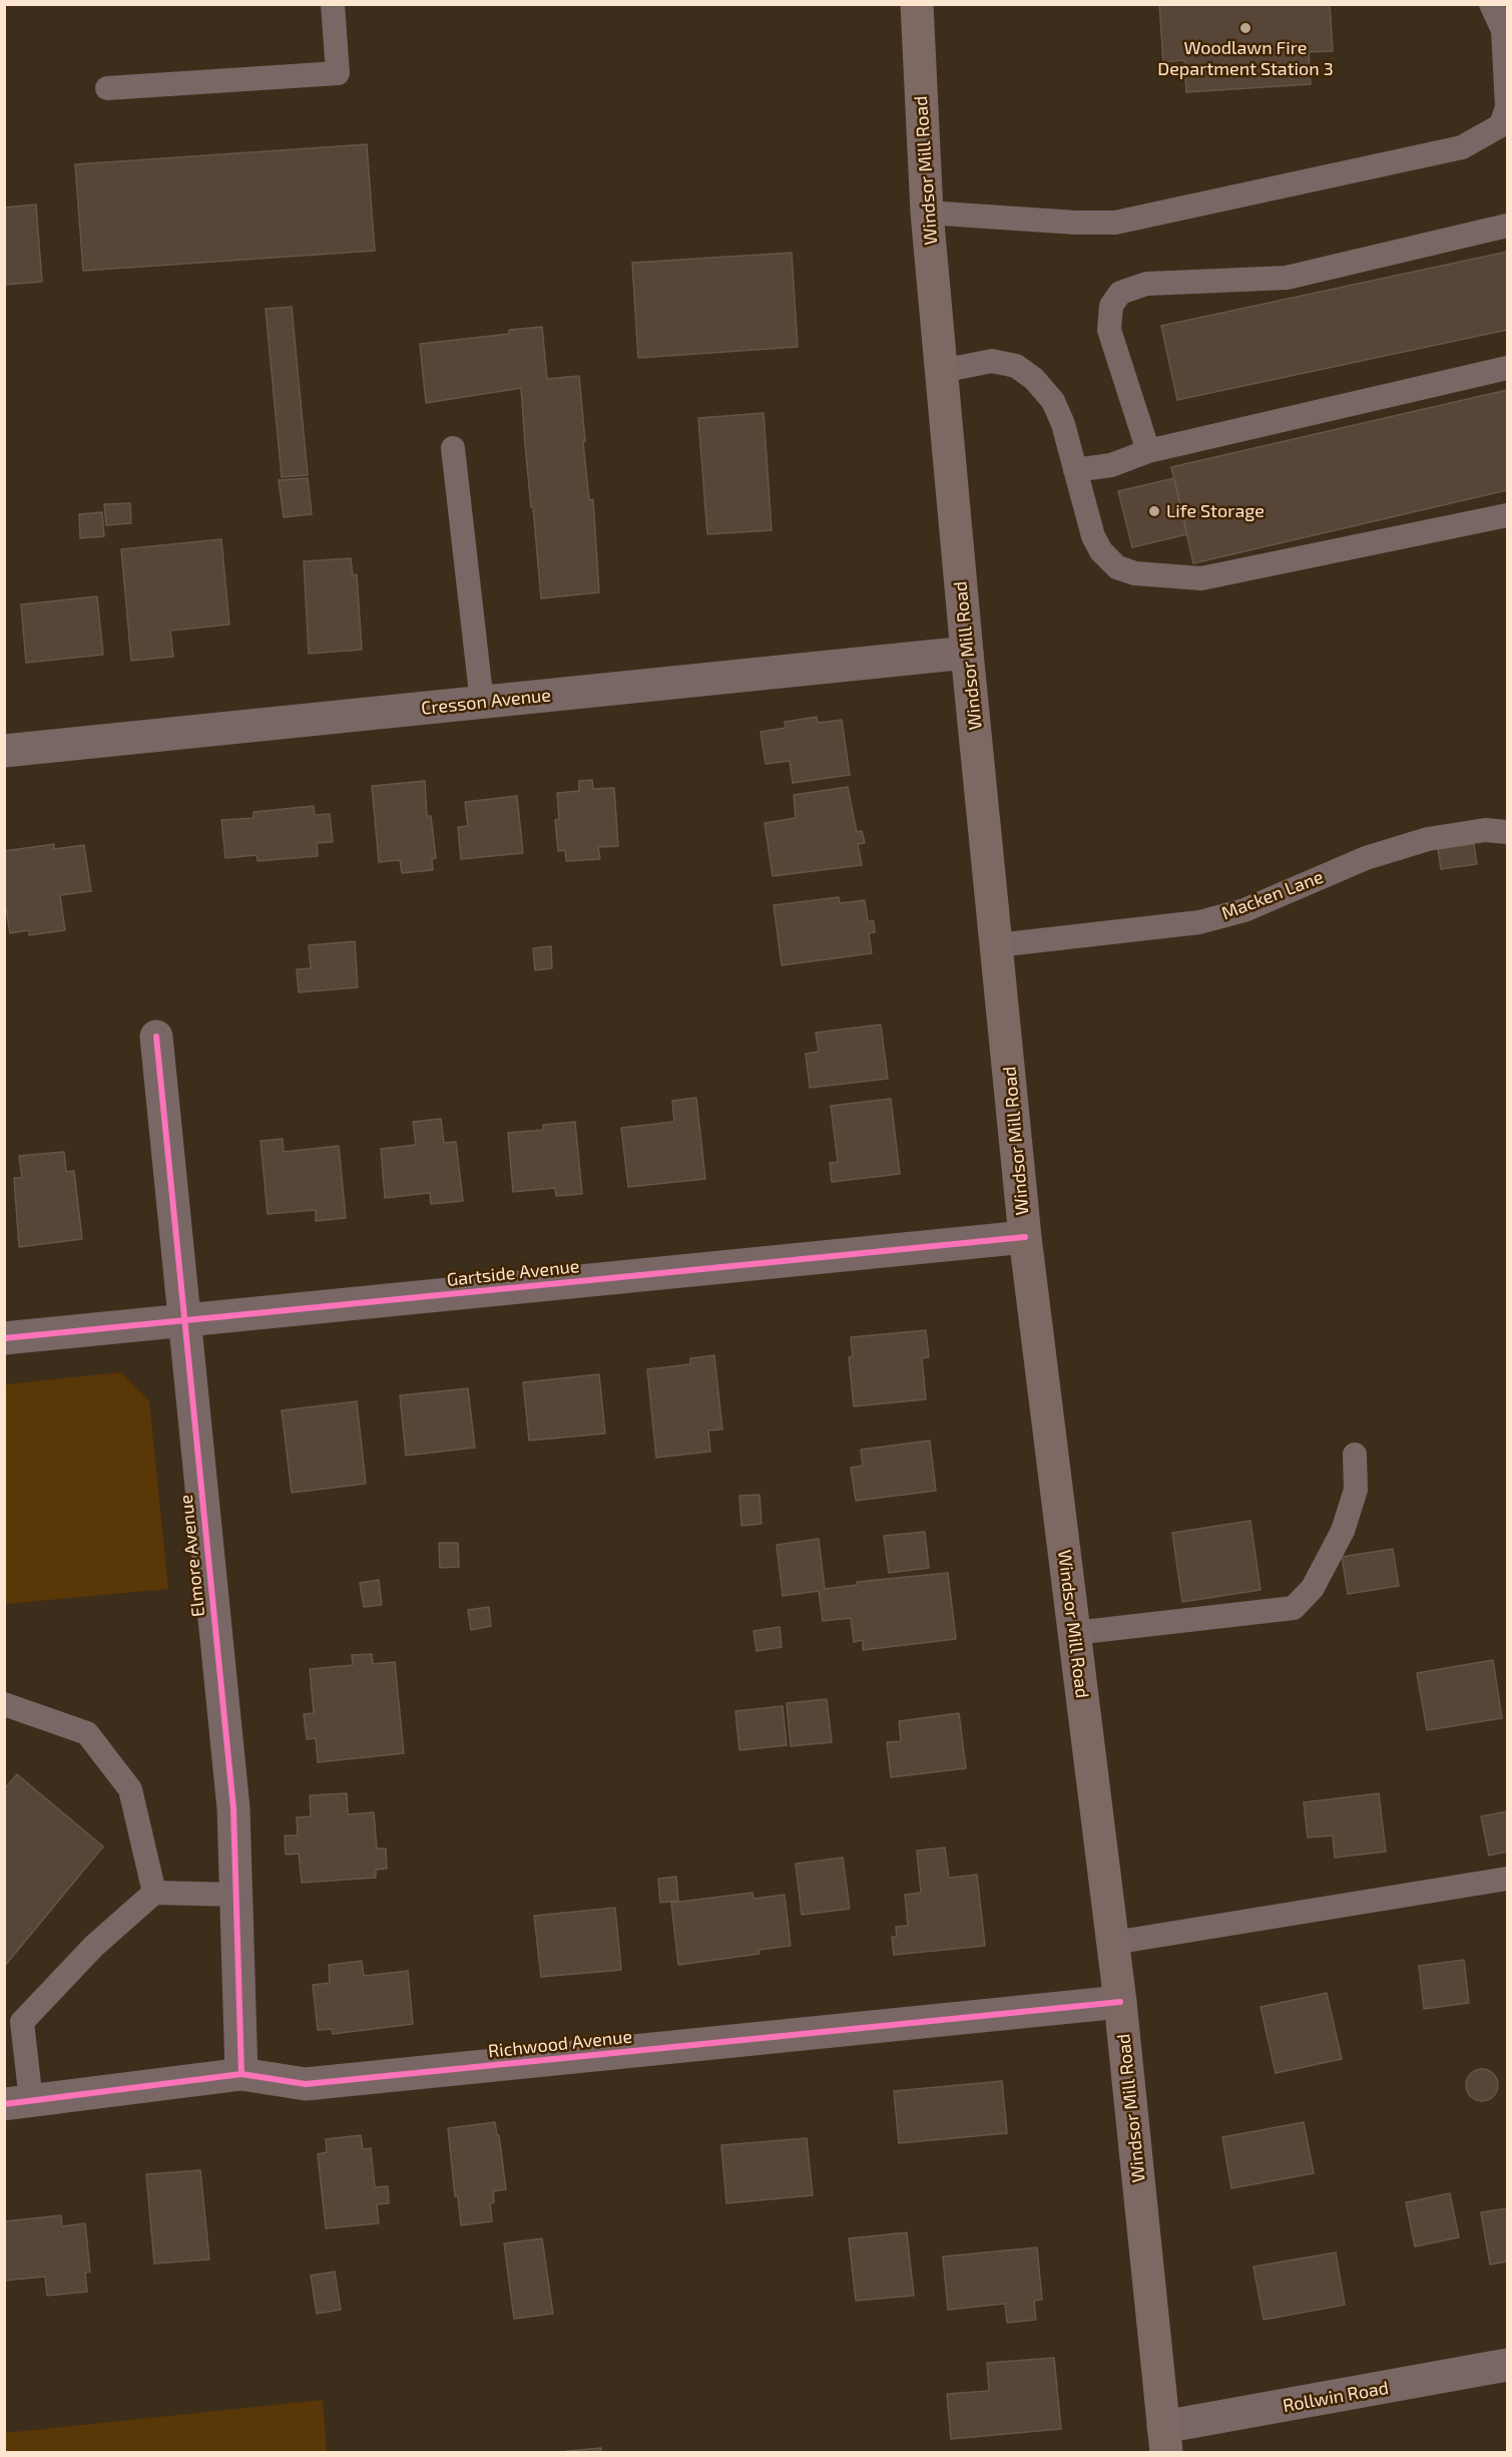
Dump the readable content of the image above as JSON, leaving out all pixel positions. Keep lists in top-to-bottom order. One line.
{"streets":{"main road":["Windsor Mill Road"],"street":["Cresson Avenue","Gartside Avenue","Elmore Avenue","Richwood Avenue","Rollwin Road"],"lane":["Macken Lane"]},"crossings":[["Windsor Mill Road","Cresson Avenue"],["Windsor Mill Road","Macken Lane"],["Windsor Mill Road","Gartside Avenue"],["Windsor Mill Road","Richwood Avenue"],["Windsor Mill Road","Rollwin Road"],["Gartside Avenue","Elmore Avenue"],["Elmore Avenue","Richwood Avenue"]],"places":["Woodlawn Fire Department Station 3","Life Storage"]}
